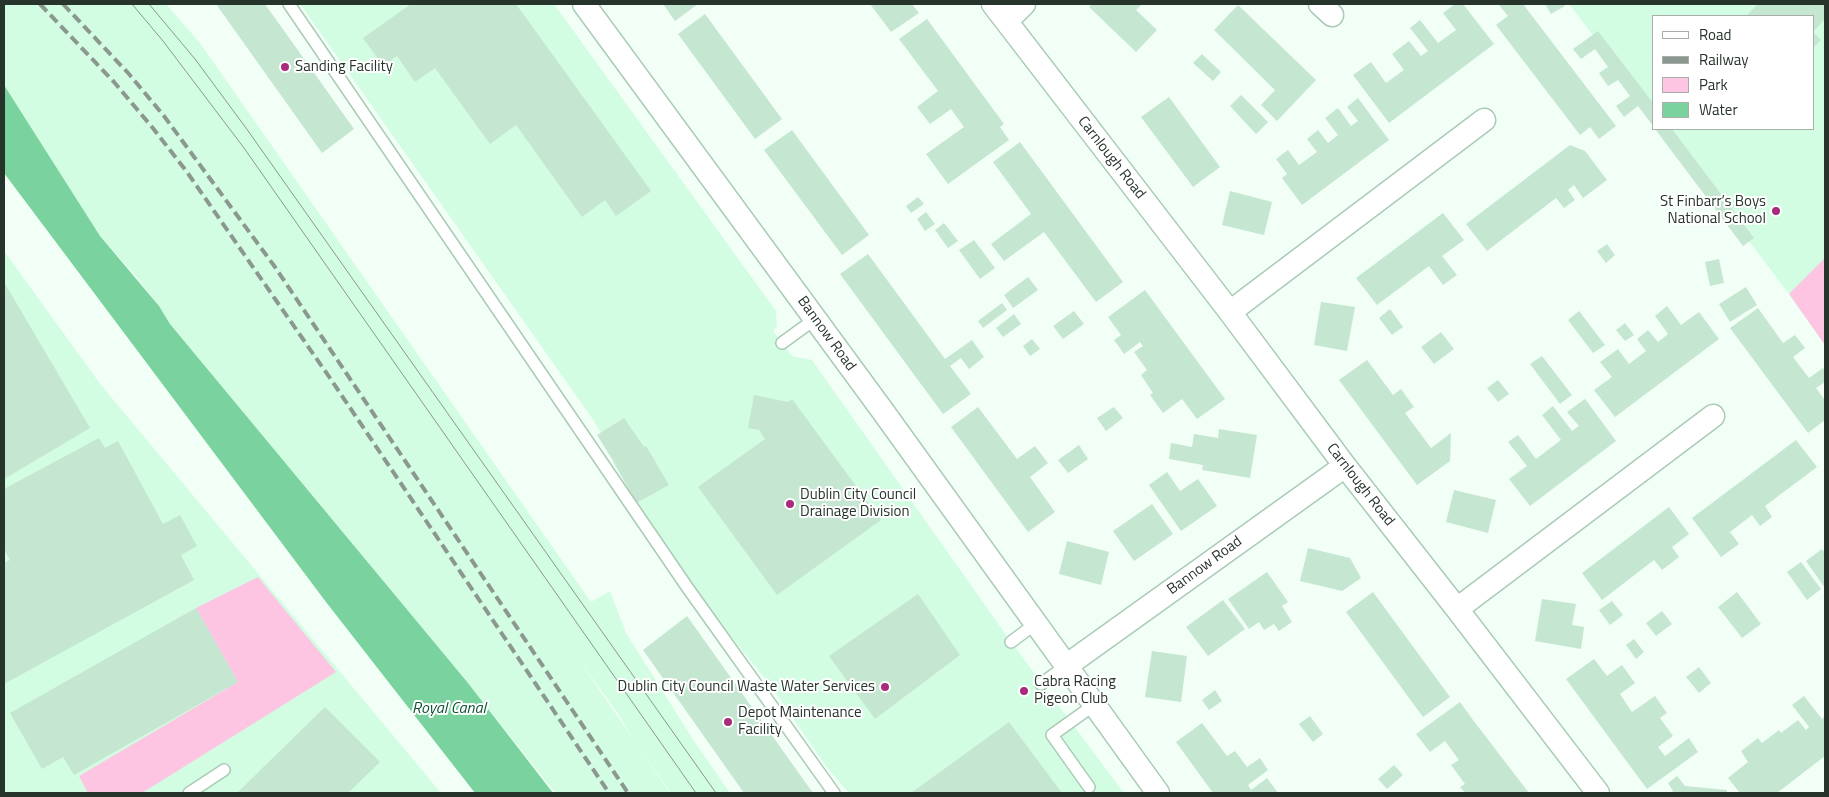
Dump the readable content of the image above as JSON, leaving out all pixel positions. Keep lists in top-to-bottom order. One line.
{"streets":{"street":["Carnlough Road","Bannow Road"]},"crossings":[["Carnlough Road","Bannow Road"]],"water":["Royal Canal"],"places":["Sanding Facility","St Finbarr’s Boys National School","Dublin City Council Drainage Division","Dublin City Council Waste Water Services","Cabra Racing Pigeon Club","Depot Maintenance Facility"],"legend":["Road","Railway","Park","Water"]}
